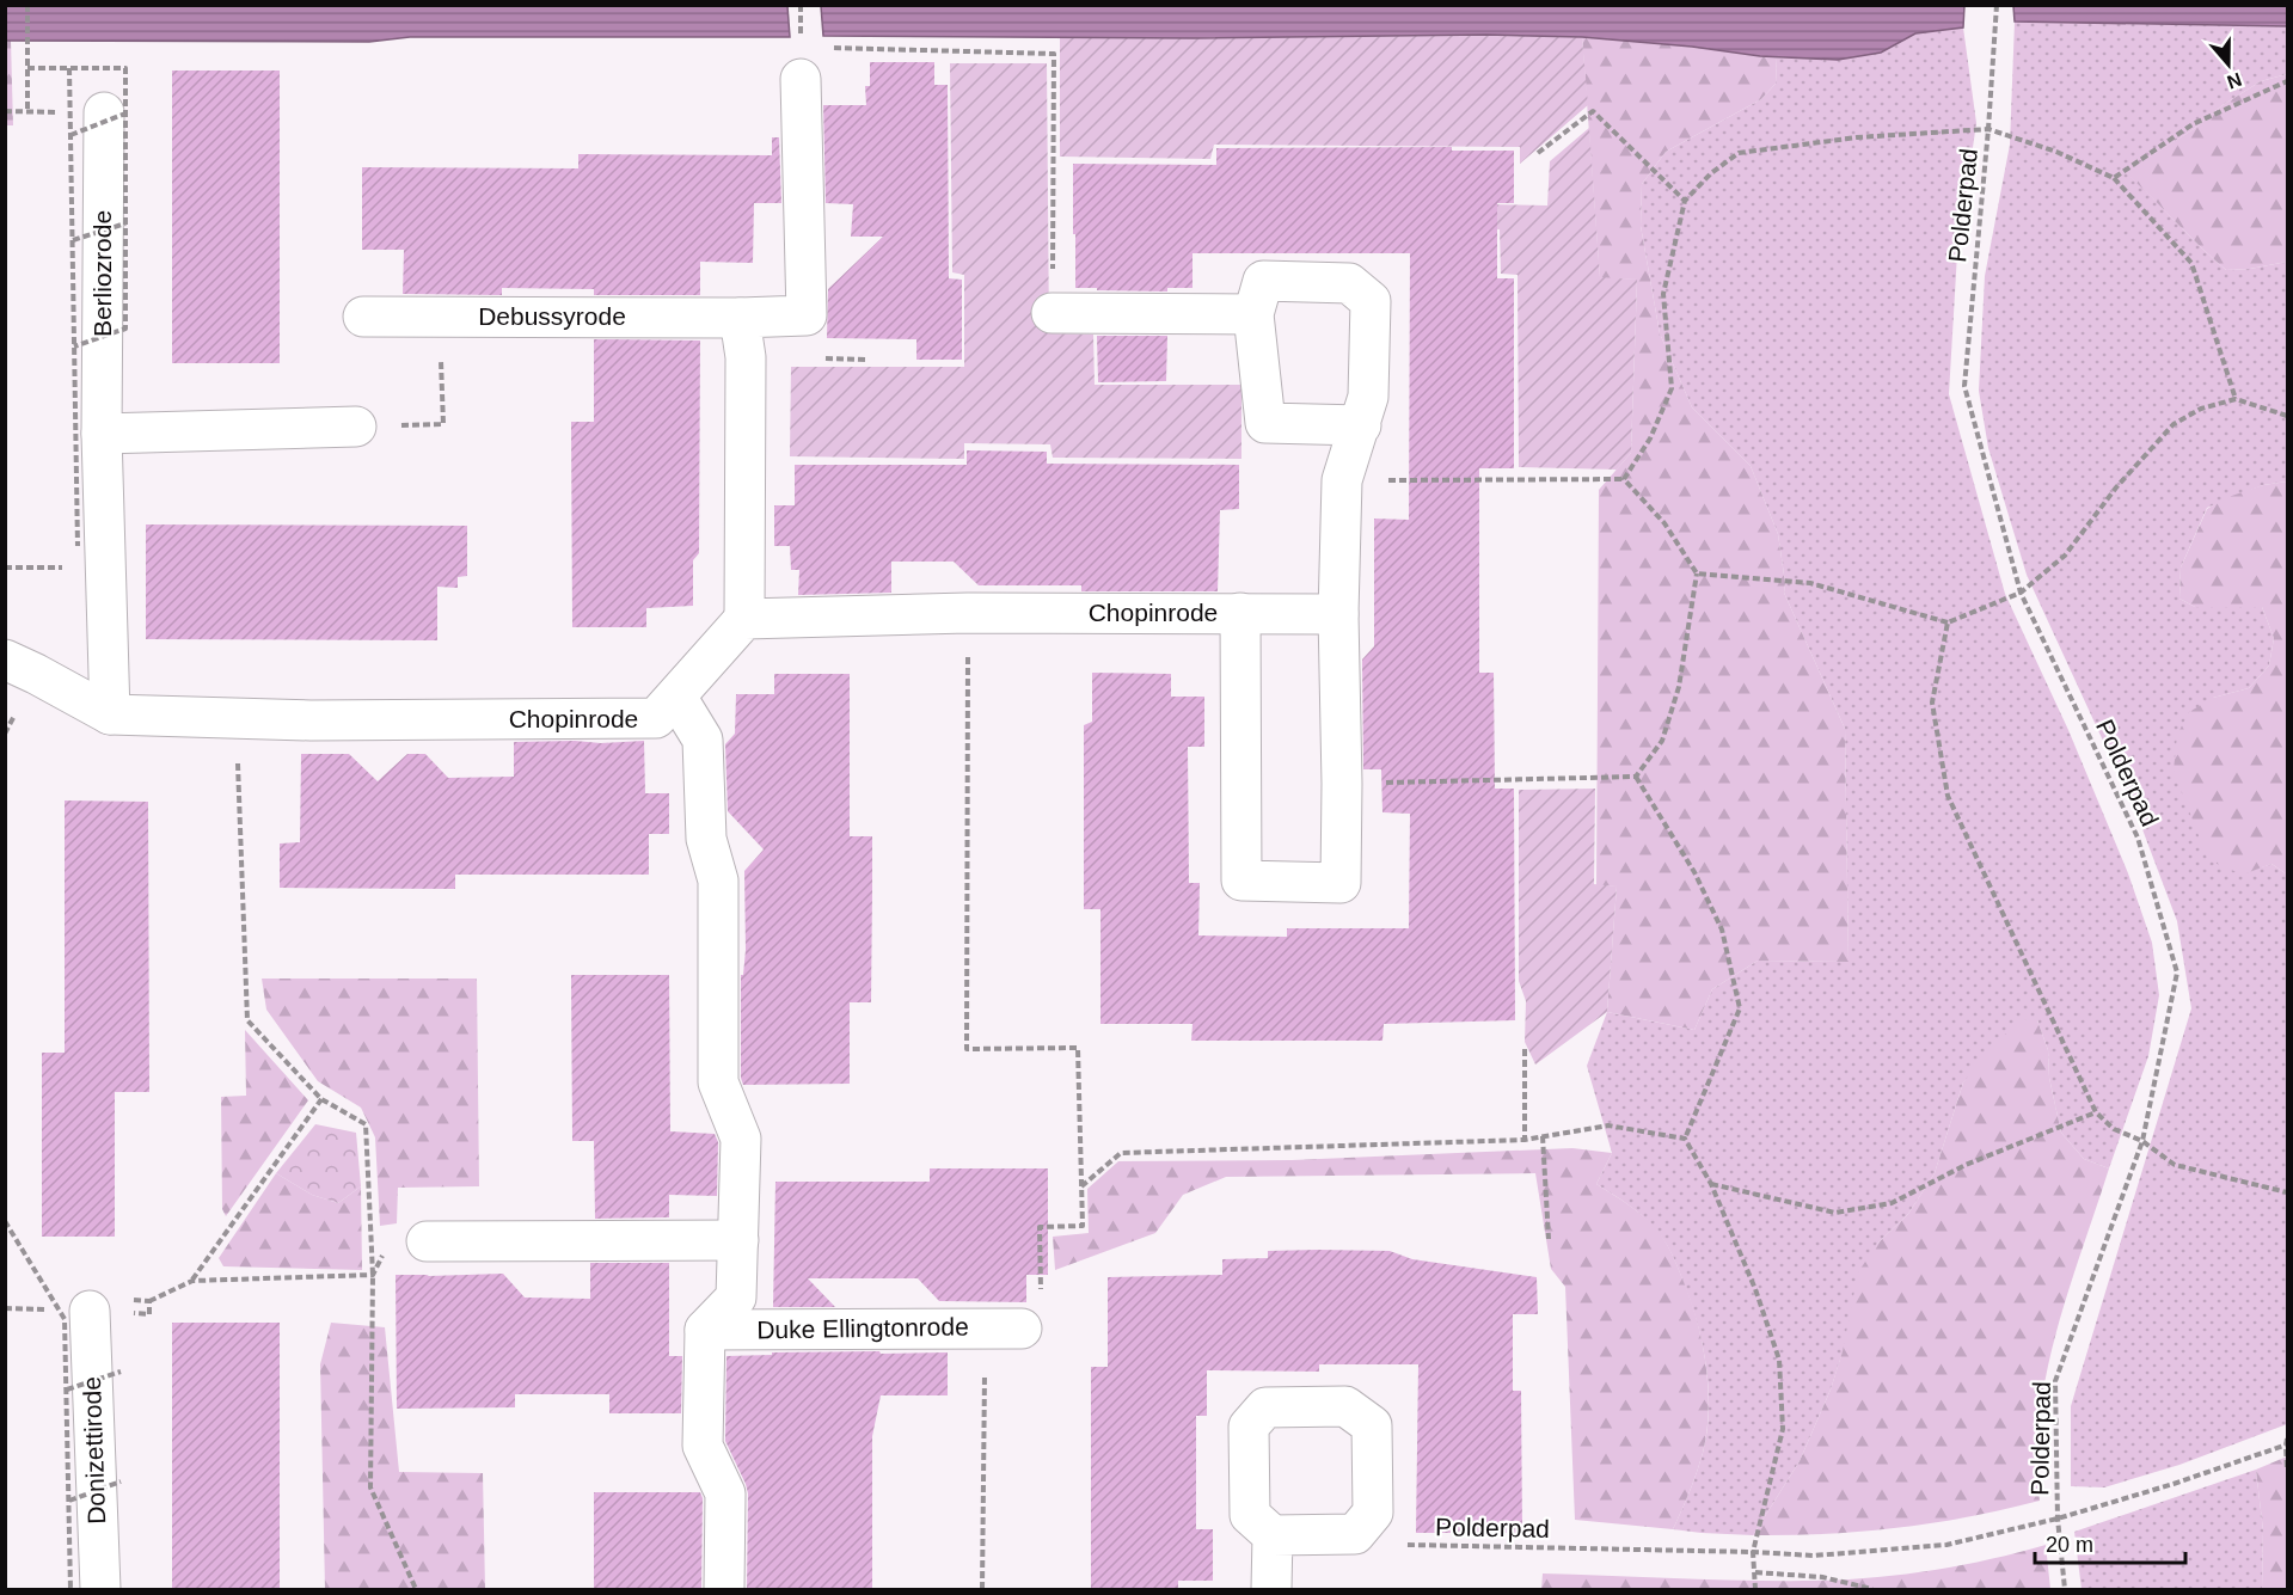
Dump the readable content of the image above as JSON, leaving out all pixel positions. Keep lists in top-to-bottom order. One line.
{"streets":{"street":["Berliozrode","Debussyrode","Chopinrode","Duke Ellingtonrode","Donizettirode"],"path":["Polderpad"]},"crossings":[["Berliozrode","Chopinrode"],["Chopinrode","Duke Ellingtonrode"]],"scale_bar":"20 m","north":"bottom"}
